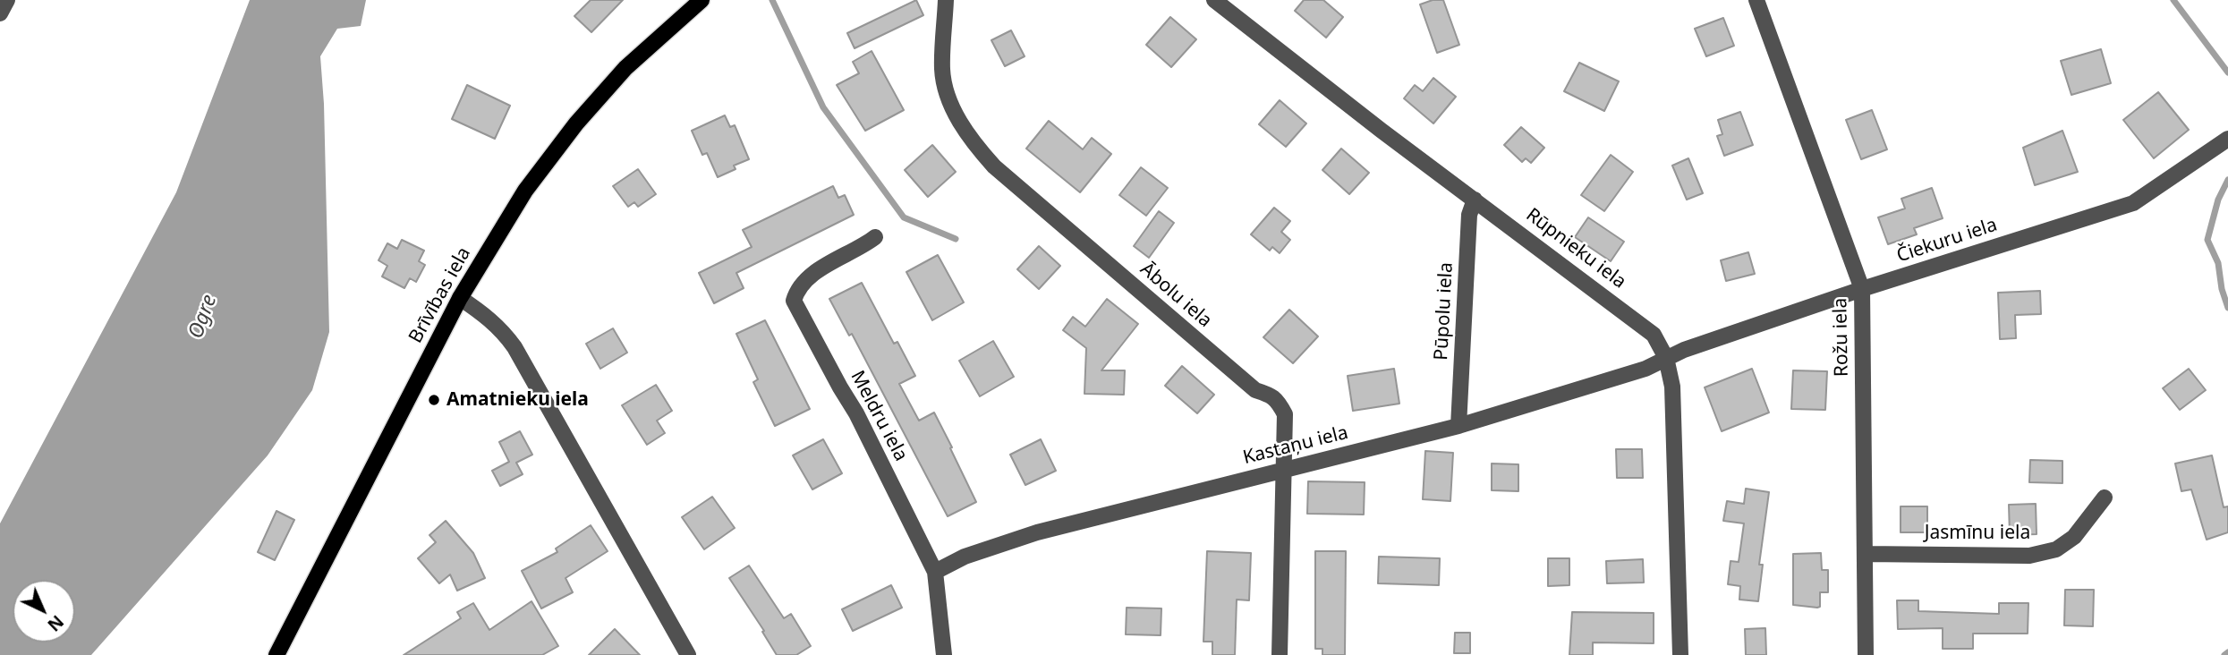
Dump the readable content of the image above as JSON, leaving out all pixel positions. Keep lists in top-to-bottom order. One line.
{"streets":{"main road":["Brīvības iela"],"street":["Čiekuru iela","Rūpnieku iela","Ābolu iela","Pūpolu iela","Rožu iela","Meldru iela","Kastaņu iela","Jasmīnu iela"]},"crossings":[["Čiekuru iela","Rūpnieku iela"],["Čiekuru iela","Rožu iela"],["Čiekuru iela","Kastaņu iela"],["Rūpnieku iela","Pūpolu iela"],["Rūpnieku iela","Kastaņu iela"],["Ābolu iela","Kastaņu iela"],["Pūpolu iela","Kastaņu iela"],["Rožu iela","Jasmīnu iela"],["Meldru iela","Kastaņu iela"]],"water":["Ogre"],"places":["Amatnieku iela"],"north":"bottom right"}
